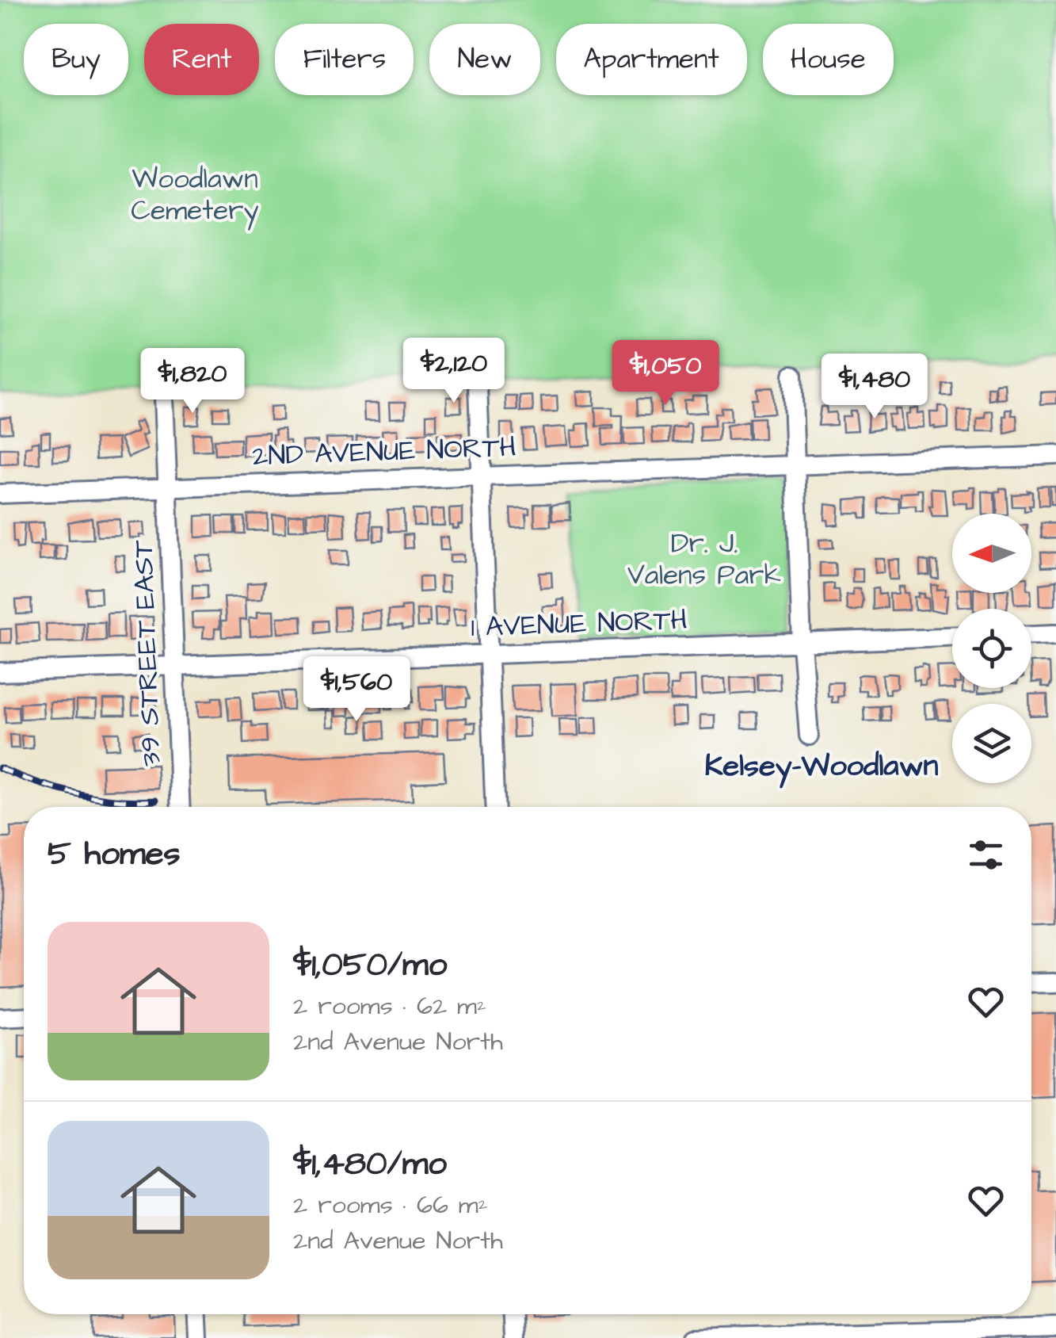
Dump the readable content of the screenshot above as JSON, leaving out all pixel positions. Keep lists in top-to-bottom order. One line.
{"streets":{"street":["2ND AVENUE NORTH","1 AVENUE NORTH","39 STREET EAST"]},"crossings":[["2ND AVENUE NORTH","39 STREET EAST"],["1 AVENUE NORTH","39 STREET EAST"]],"districts":["Kelsey-Woodlawn"],"parks":["Woodlawn Cemetery","Dr. J. Valens Park"],"north":"left","page":{"chip":["Buy","Rent","Filters","New","Apartment","House"],"price":["$2,120","$1,050","$1,820","$1,480","$1,560"],"heading":"5 homes","list":[{"name":"$1,050/mo","note":"2 rooms · 62 m² · 2nd Avenue North"},{"name":"$1,480/mo","note":"2 rooms · 66 m² · 2nd Avenue North"}]}}
